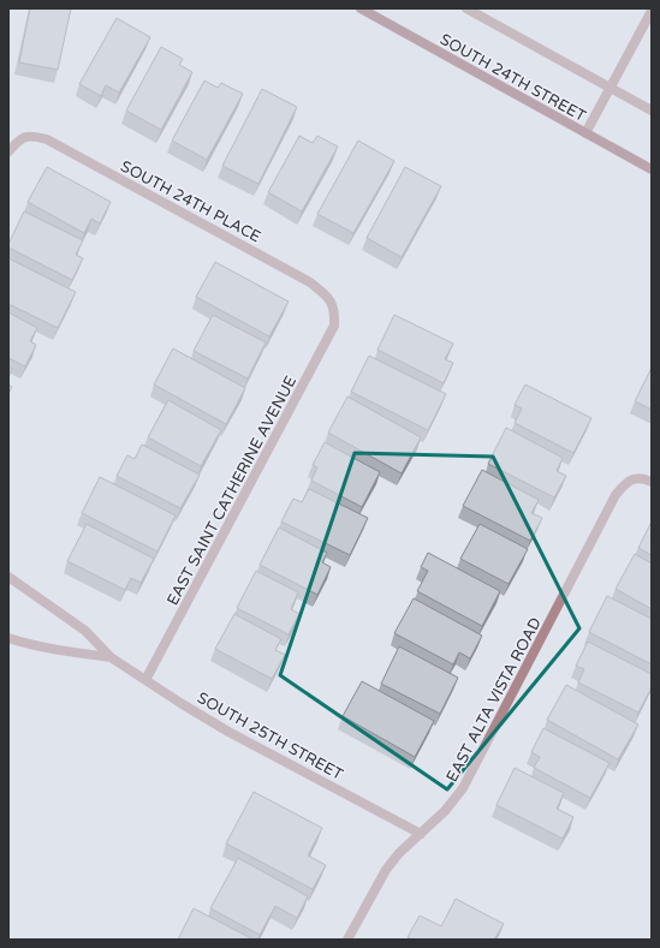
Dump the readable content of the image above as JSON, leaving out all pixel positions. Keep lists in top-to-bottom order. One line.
{"streets":{"main road":["SOUTH 24TH STREET"],"street":["SOUTH 24TH PLACE","EAST SAINT CATHERINE AVENUE","EAST ALTA VISTA ROAD","SOUTH 25TH STREET"]},"crossings":[["SOUTH 24TH PLACE","EAST SAINT CATHERINE AVENUE"],["EAST SAINT CATHERINE AVENUE","SOUTH 25TH STREET"],["EAST ALTA VISTA ROAD","SOUTH 25TH STREET"]]}
